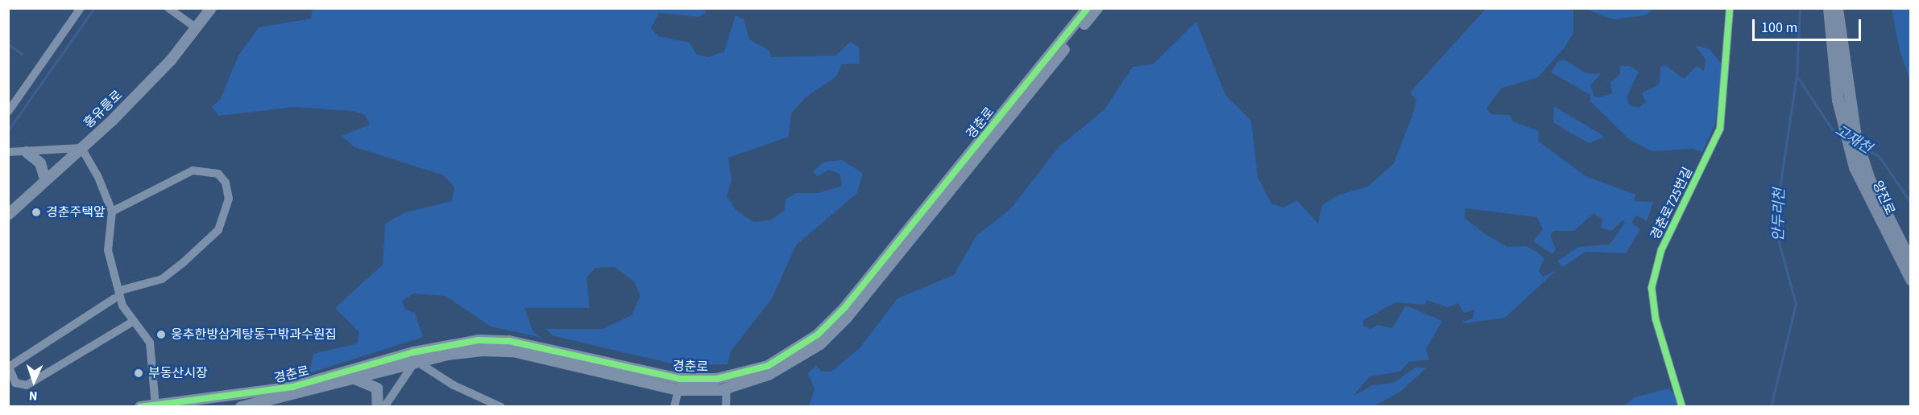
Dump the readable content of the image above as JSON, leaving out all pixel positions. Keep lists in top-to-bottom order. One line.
{"streets":{"main road":["양진로"],"street":["홍유릉로","경춘로","경춘로725번길"]},"water":["고재천","안두리천"],"places":["경춘주택앞","웅추한방삼계탕동구밖과수원집","부동산시장"],"scale_bar":"100 m","north":"bottom"}
